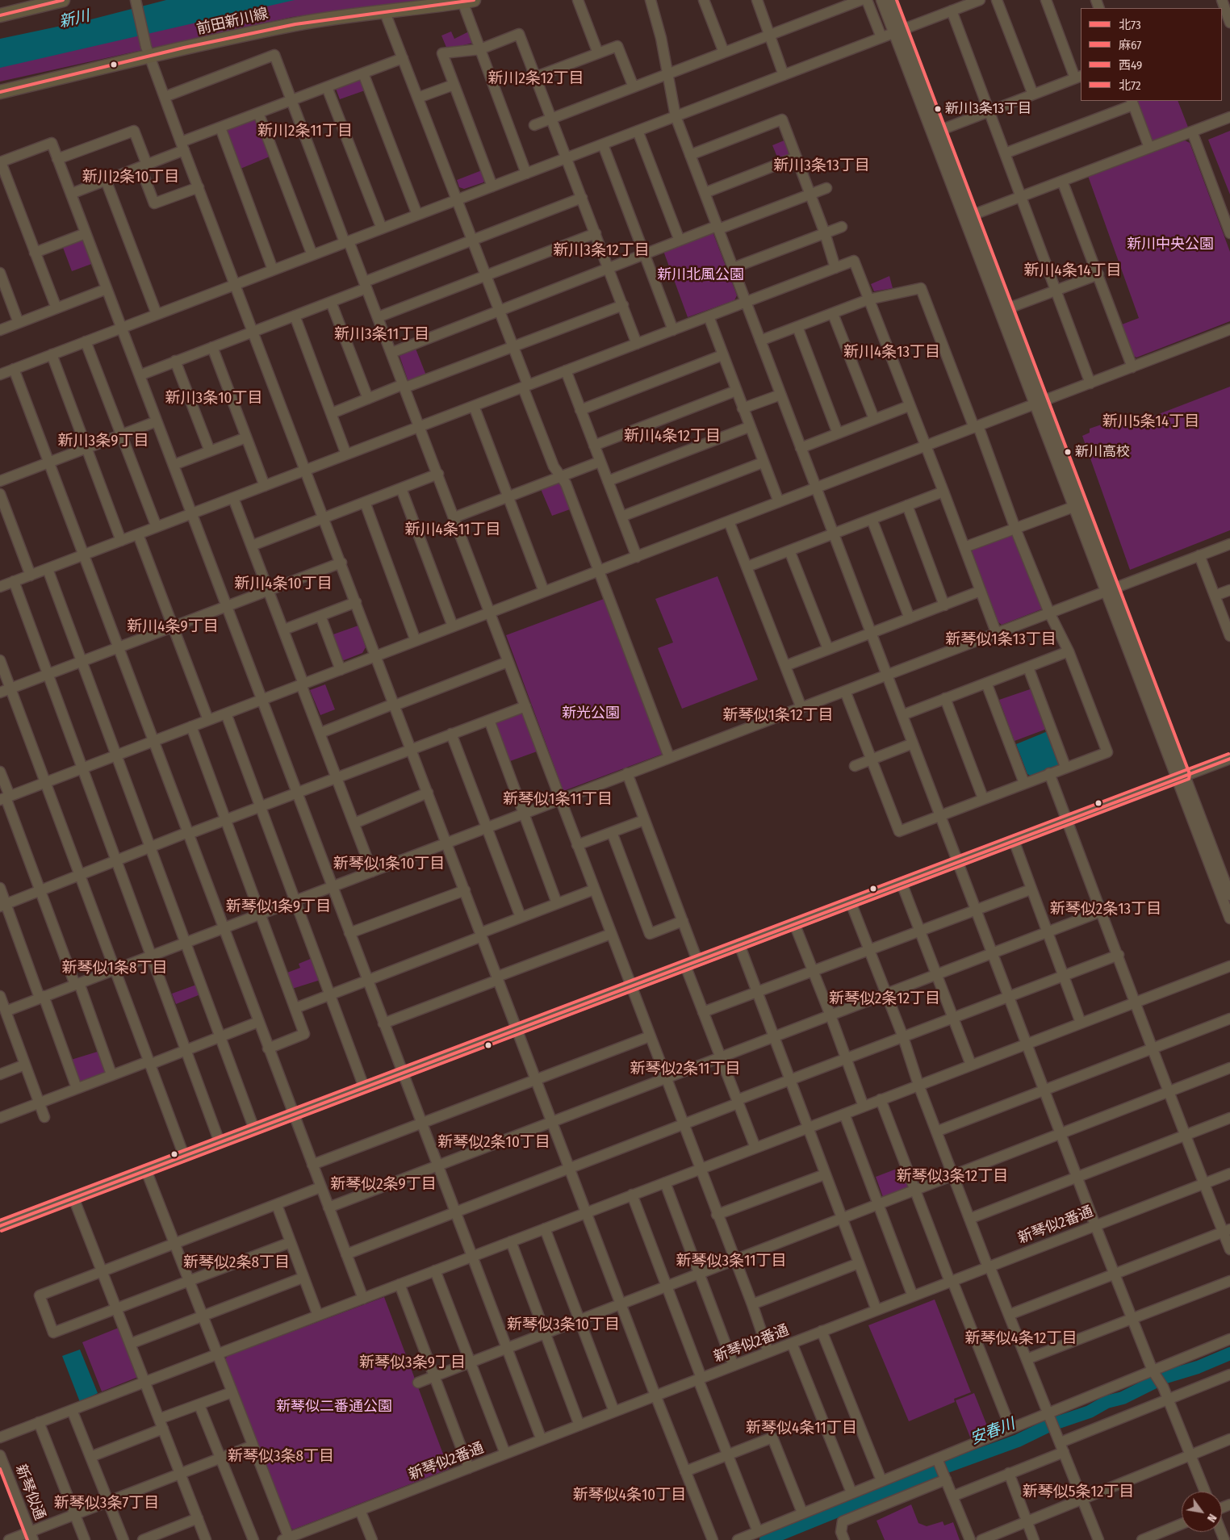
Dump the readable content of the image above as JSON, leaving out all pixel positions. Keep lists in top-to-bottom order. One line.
{"streets":{"main road":["前田新川線"],"street":["新琴似2番通","新琴似通"]},"districts":["新川2条12丁目","新川2条11丁目","新川3条13丁目","新川2条10丁目","新川3条12丁目","新川4条14丁目","新川3条11丁目","新川4条13丁目","新川3条10丁目","新川5条14丁目","新川4条12丁目","新川3条9丁目","新川4条11丁目","新川4条10丁目","新川4条9丁目","新琴似1条13丁目","新琴似1条12丁目","新琴似1条11丁目","新琴似1条10丁目","新琴似1条9丁目","新琴似2条13丁目","新琴似1条8丁目","新琴似2条12丁目","新琴似2条11丁目","新琴似2条10丁目","新琴似3条12丁目","新琴似2条9丁目","新琴似3条11丁目","新琴似2条8丁目","新琴似3条10丁目","新琴似4条12丁目","新琴似3条9丁目","新琴似4条11丁目","新琴似3条8丁目","新琴似5条12丁目","新琴似4条10丁目","新琴似3条7丁目"],"water":["新川","安春川"],"parks":["新川中央公園","新川北風公園","新光公園","新琴似二番通公園"],"places":["新川3条13丁目","新川高校"],"lines":["transit line 麻67","transit line 北72","transit line 西49","transit line 北73"],"legend":["北73","麻67","西49","北72"],"north":"bottom right"}
